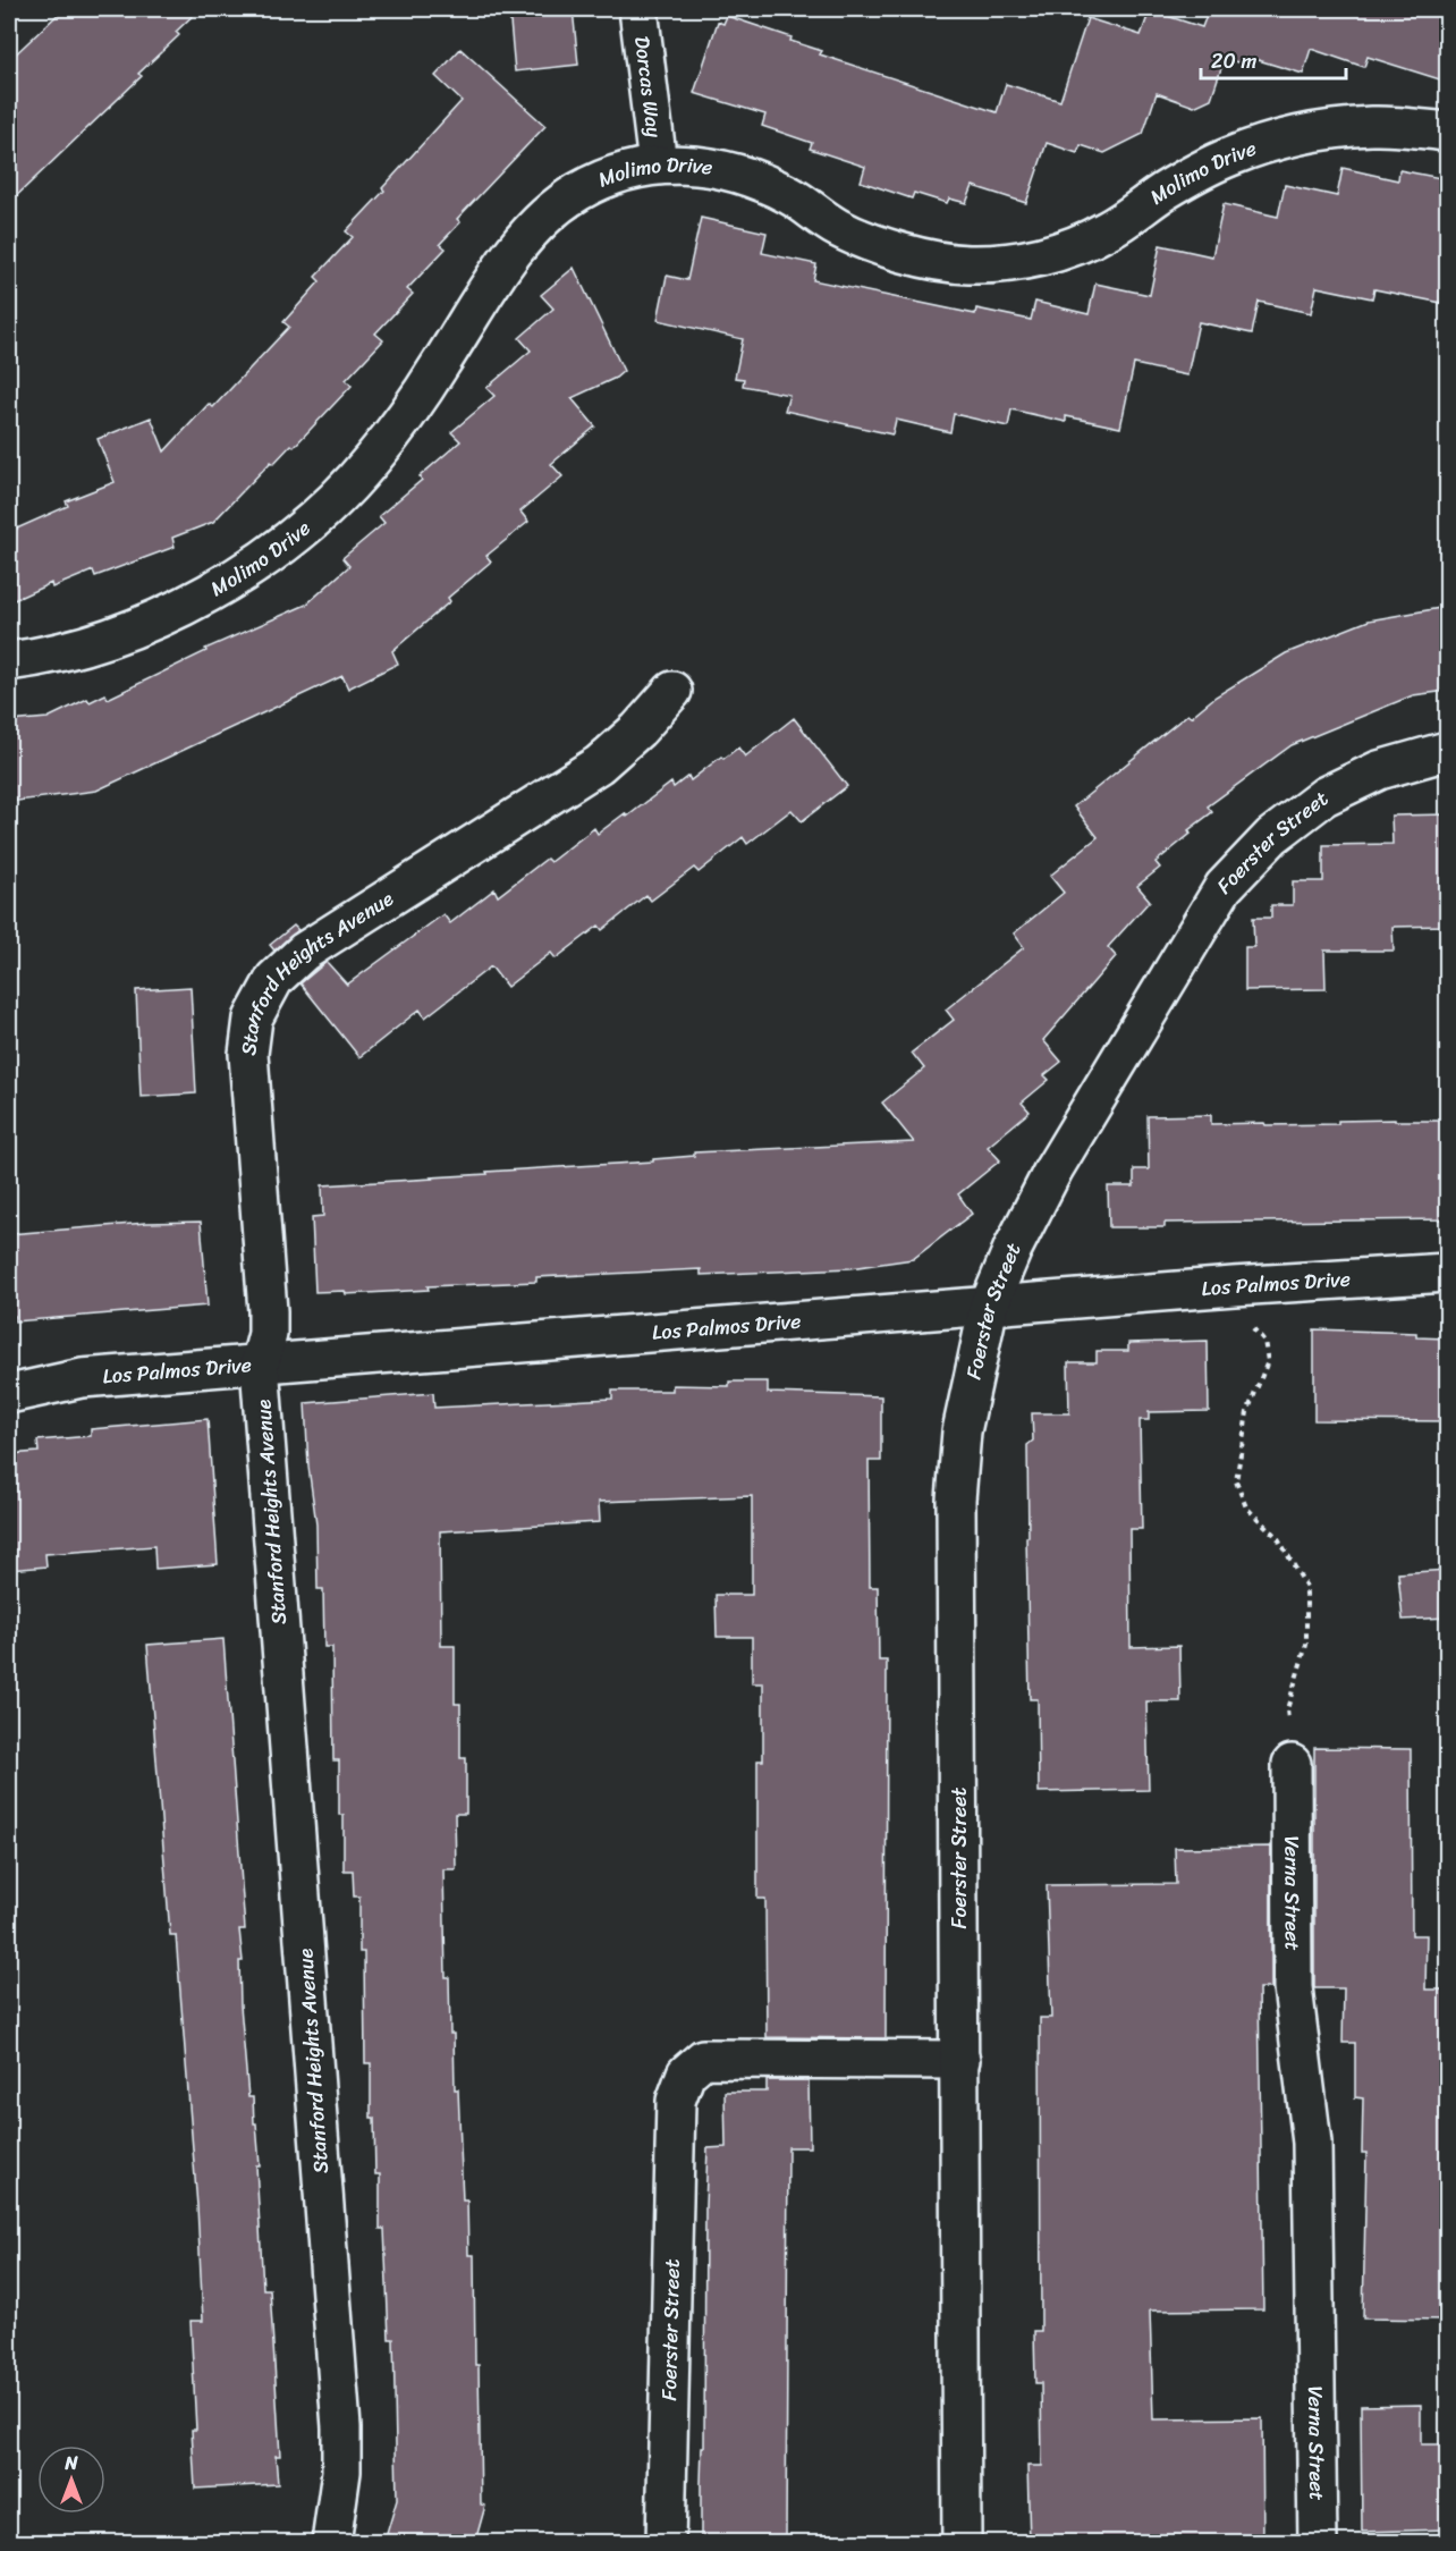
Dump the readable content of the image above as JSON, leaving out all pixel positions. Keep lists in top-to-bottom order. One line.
{"streets":{"street":["Dorcas Way","Molimo Drive","Foerster Street","Stanford Heights Avenue","Los Palmos Drive","Verna Street"]},"crossings":[["Dorcas Way","Molimo Drive"],["Foerster Street","Los Palmos Drive"],["Stanford Heights Avenue","Los Palmos Drive"]],"scale_bar":"20 m","north":"top"}
